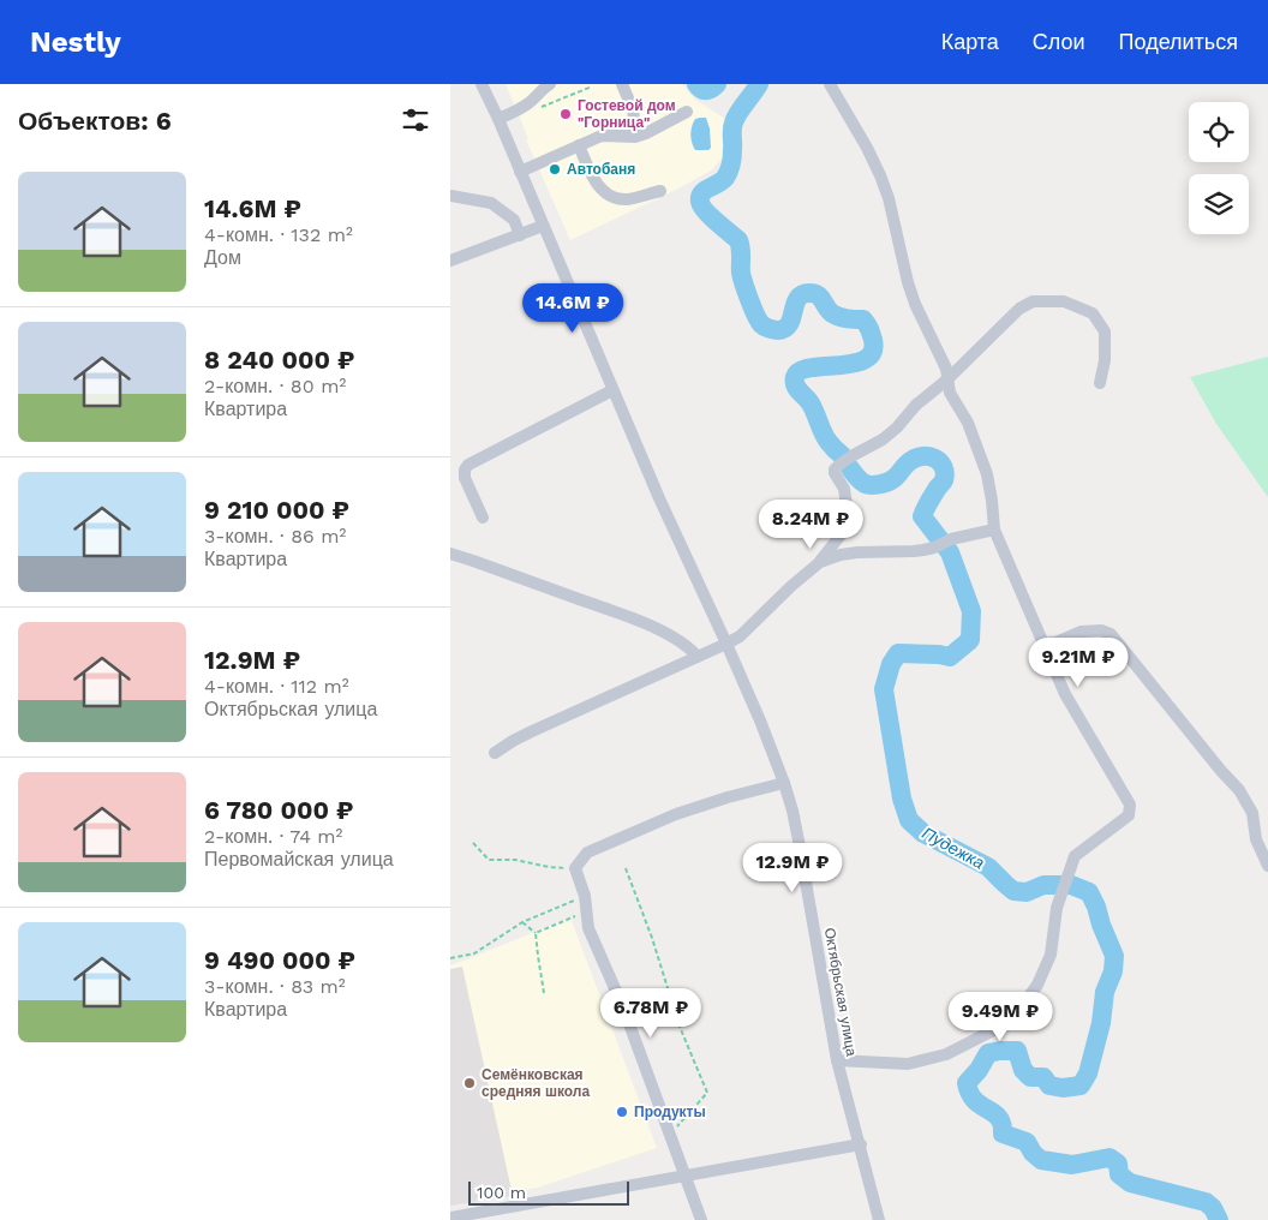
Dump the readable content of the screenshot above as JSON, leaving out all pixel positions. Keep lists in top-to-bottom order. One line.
{"streets":{"street":["Октябрьская улица"]},"water":["Пудежка"],"places":["Гостевой дом \"Горница\"","Автобаня","Семёнковская средняя школа","Продукты"],"scale_bar":"100 m","page":{"header":"Nestly","nav":["Карта","Слои","Поделиться"],"heading":"Объектов: 6","list":[{"name":"14.6M ₽","note":"4-комн. · 132 m² · Дом"},{"name":"8 240 000 ₽","note":"2-комн. · 80 m² · Квартира"},{"name":"9 210 000 ₽","note":"3-комн. · 86 m² · Квартира"},{"name":"12.9M ₽","note":"4-комн. · 112 m² · Октябрьская улица"},{"name":"6 780 000 ₽","note":"2-комн. · 74 m² · Первомайская улица"},{"name":"9 490 000 ₽","note":"3-комн. · 83 m² · Квартира"}],"price":["14.6M ₽","8.24M ₽","9.21M ₽","12.9M ₽","6.78M ₽","9.49M ₽"],"scale":"100 m"}}
